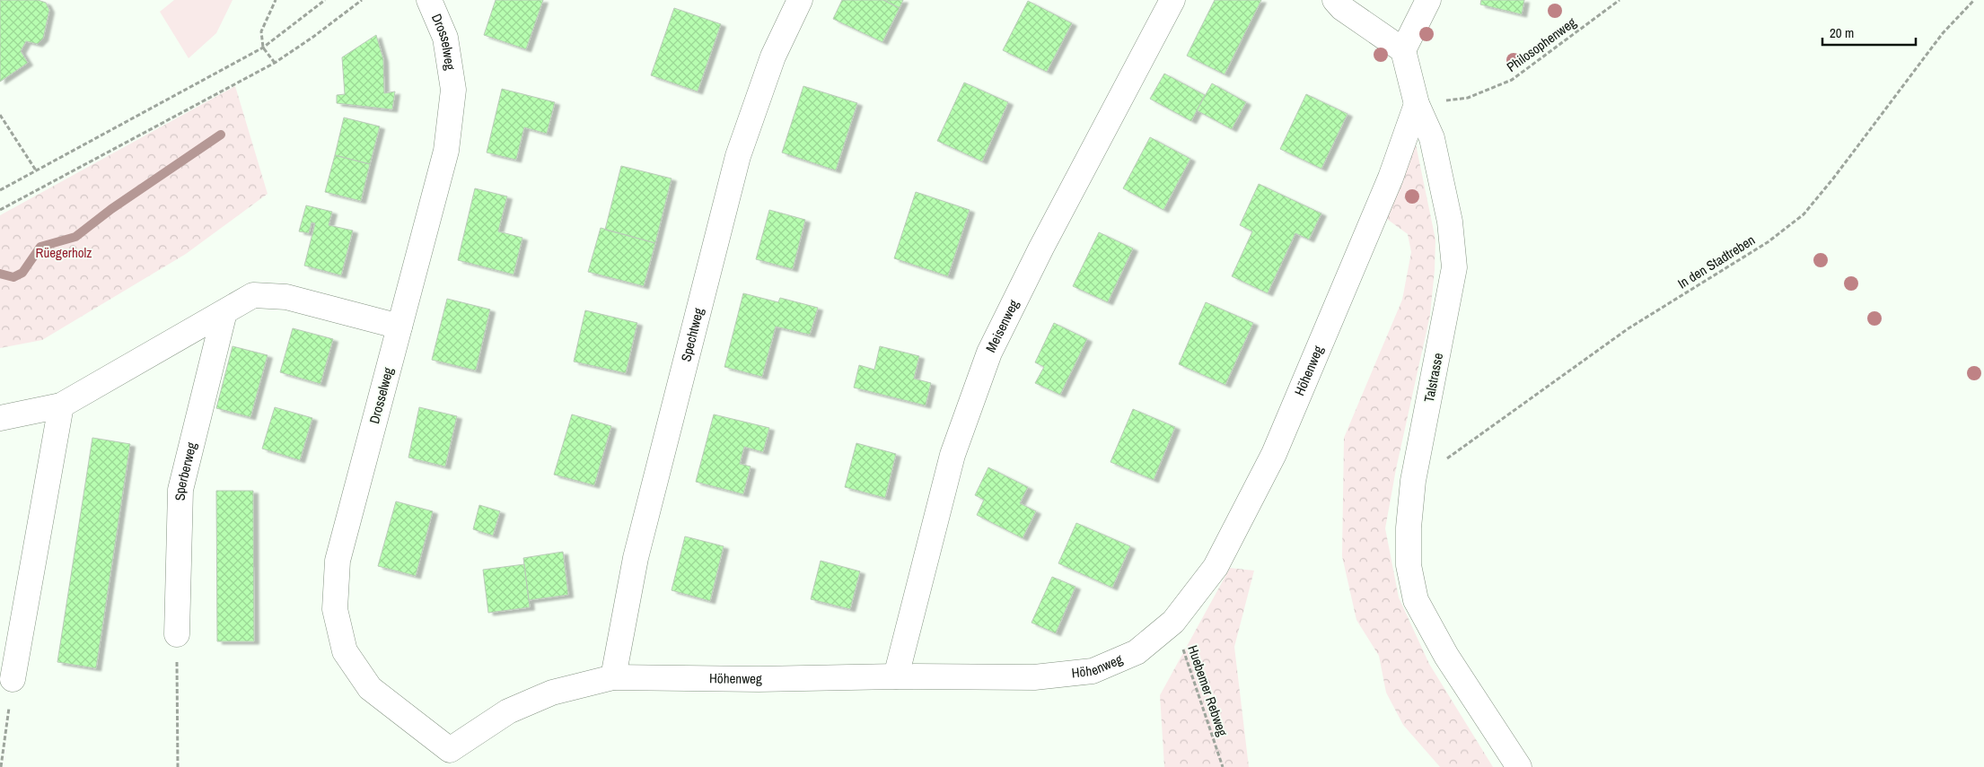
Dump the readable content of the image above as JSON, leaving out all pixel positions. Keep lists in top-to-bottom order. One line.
{"streets":{"street":["Drosselweg","Meisenweg","Spechtweg","Höhenweg","Talstrasse","Sperberweg"],"path":["Philosophenweg","In den Stadtreben","Huebemer Rebweg"]},"crossings":[["Drosselweg","Höhenweg"],["Philosophenweg","Höhenweg"],["Philosophenweg","Talstrasse"],["In den Stadtreben","Talstrasse"],["Meisenweg","Höhenweg"],["Spechtweg","Höhenweg"],["Höhenweg","Talstrasse"],["Höhenweg","Huebemer Rebweg"]],"parks":["Rüegerholz"],"scale_bar":"20 m"}
